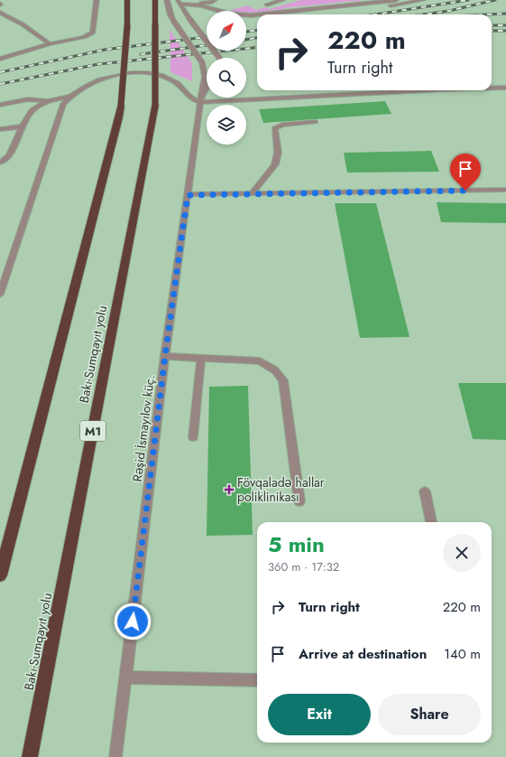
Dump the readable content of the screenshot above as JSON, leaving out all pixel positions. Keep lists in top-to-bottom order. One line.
{"streets":{"highway":["Bakı-Sumqayıt yolu","M1"],"street":["Rəşid İsmayılov küç."]},"places":{"health":["Fövqaladə hallar poliklinikası"]},"north":"top right","page":{"turn":["220 m","Turn right"],"heading":["5 min","360 m · 17:32"],"list":[{"name":"Turn right","value":"220 m"},{"name":"Arrive at destination","value":"140 m"}],"buttons":["Exit","Share"]}}
